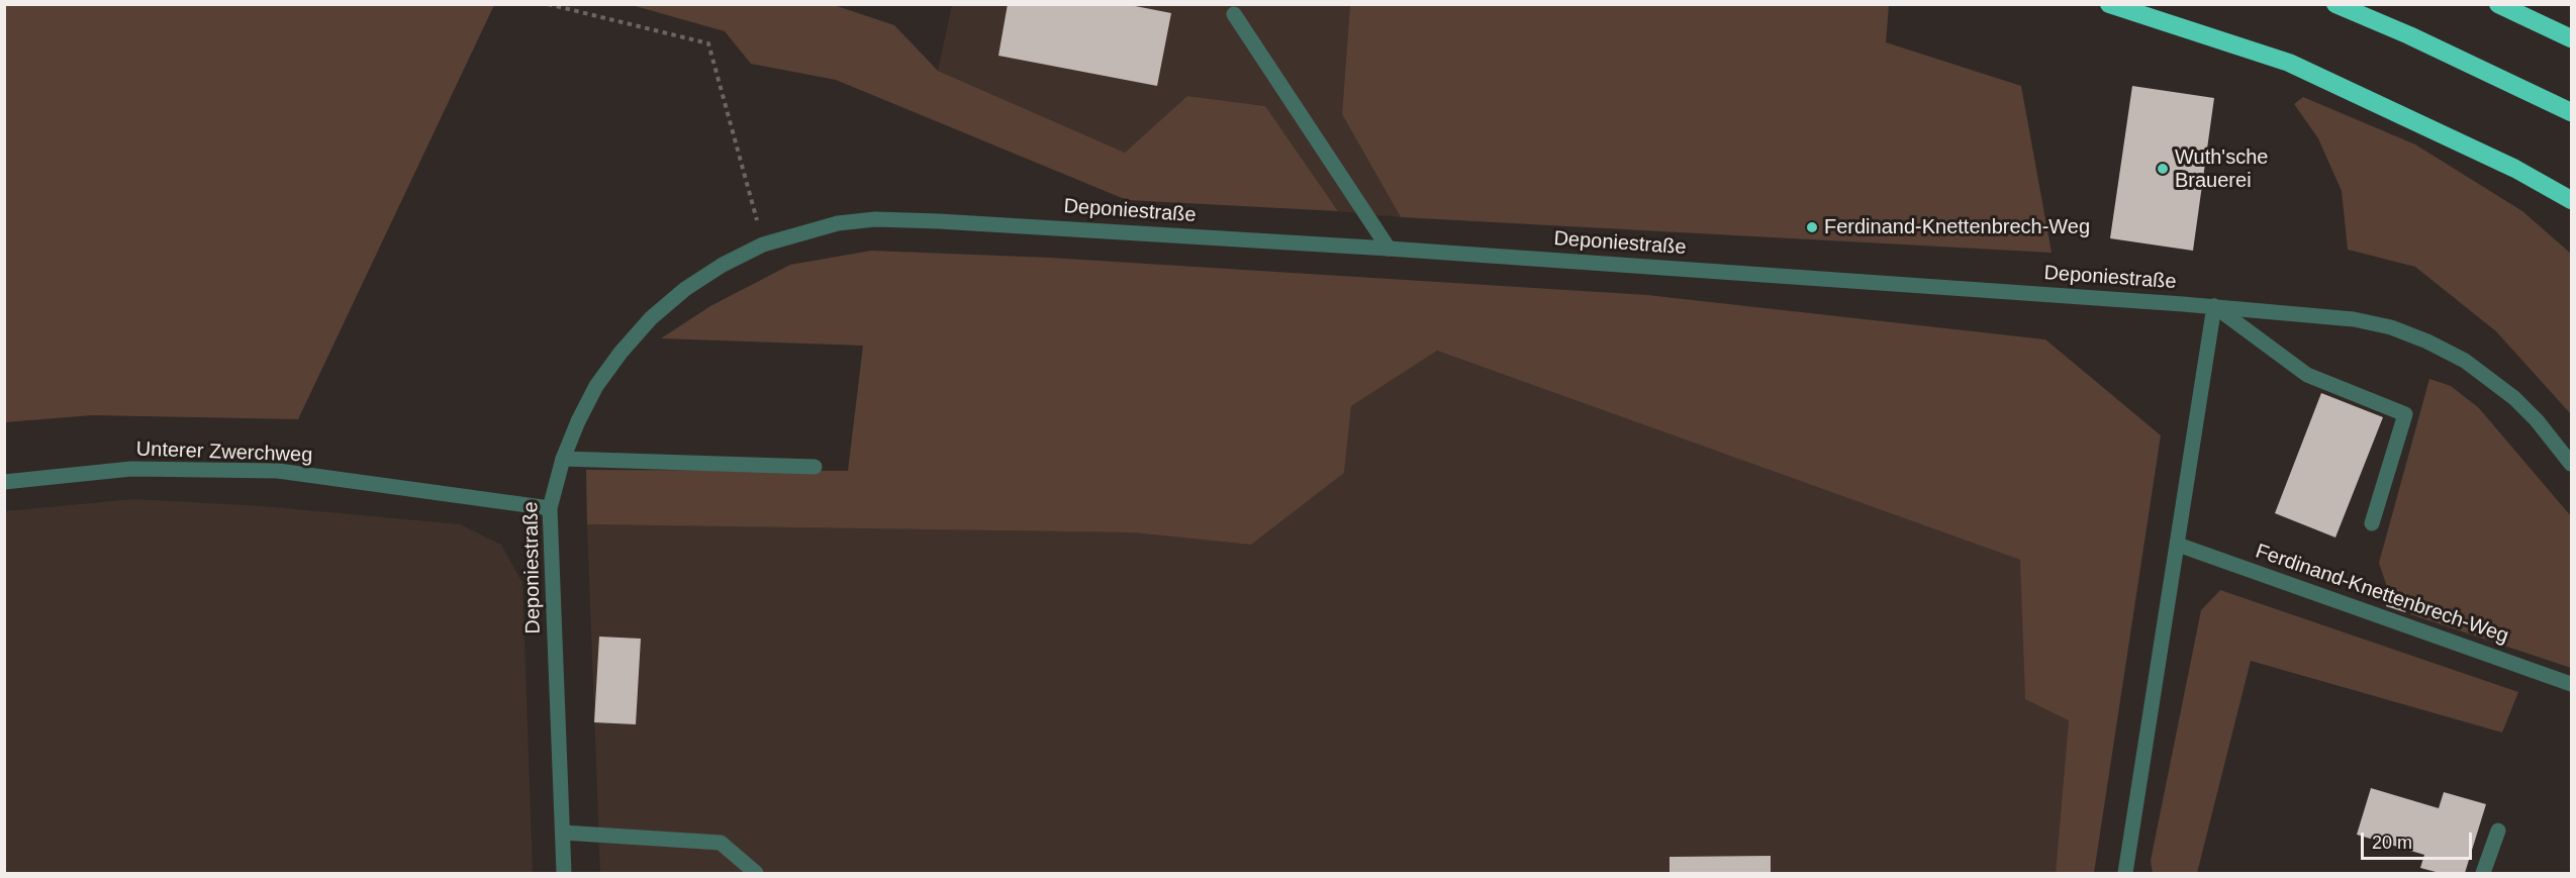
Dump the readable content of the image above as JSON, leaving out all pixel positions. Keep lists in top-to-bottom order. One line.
{"streets":{"street":["Deponiestraße","Unterer Zwerchweg","Ferdinand-Knettenbrech-Weg"]},"crossings":[["Deponiestraße","Unterer Zwerchweg"]],"places":["Wuth'sche Brauerei","Ferdinand-Knettenbrech-Weg"],"scale_bar":"20 m"}
